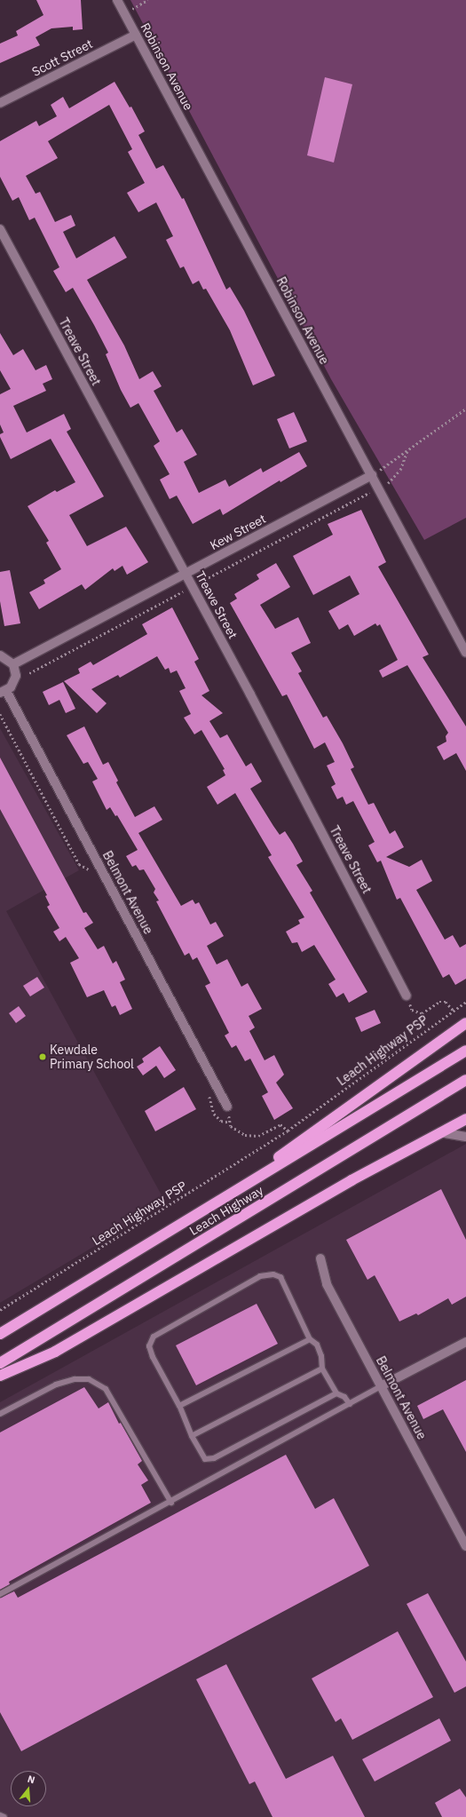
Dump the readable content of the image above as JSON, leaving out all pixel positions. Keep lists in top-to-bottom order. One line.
{"streets":{"highway":["Leach Highway"],"street":["Scott Street","Robinson Avenue","Treave Street","Kew Street","Belmont Avenue"],"path":["Leach Highway PSP"]},"crossings":[["Scott Street","Robinson Avenue"],["Robinson Avenue","Kew Street"],["Treave Street","Kew Street"],["Treave Street","Leach Highway PSP"]],"places":["Kewdale Primary School"],"north":"top"}
